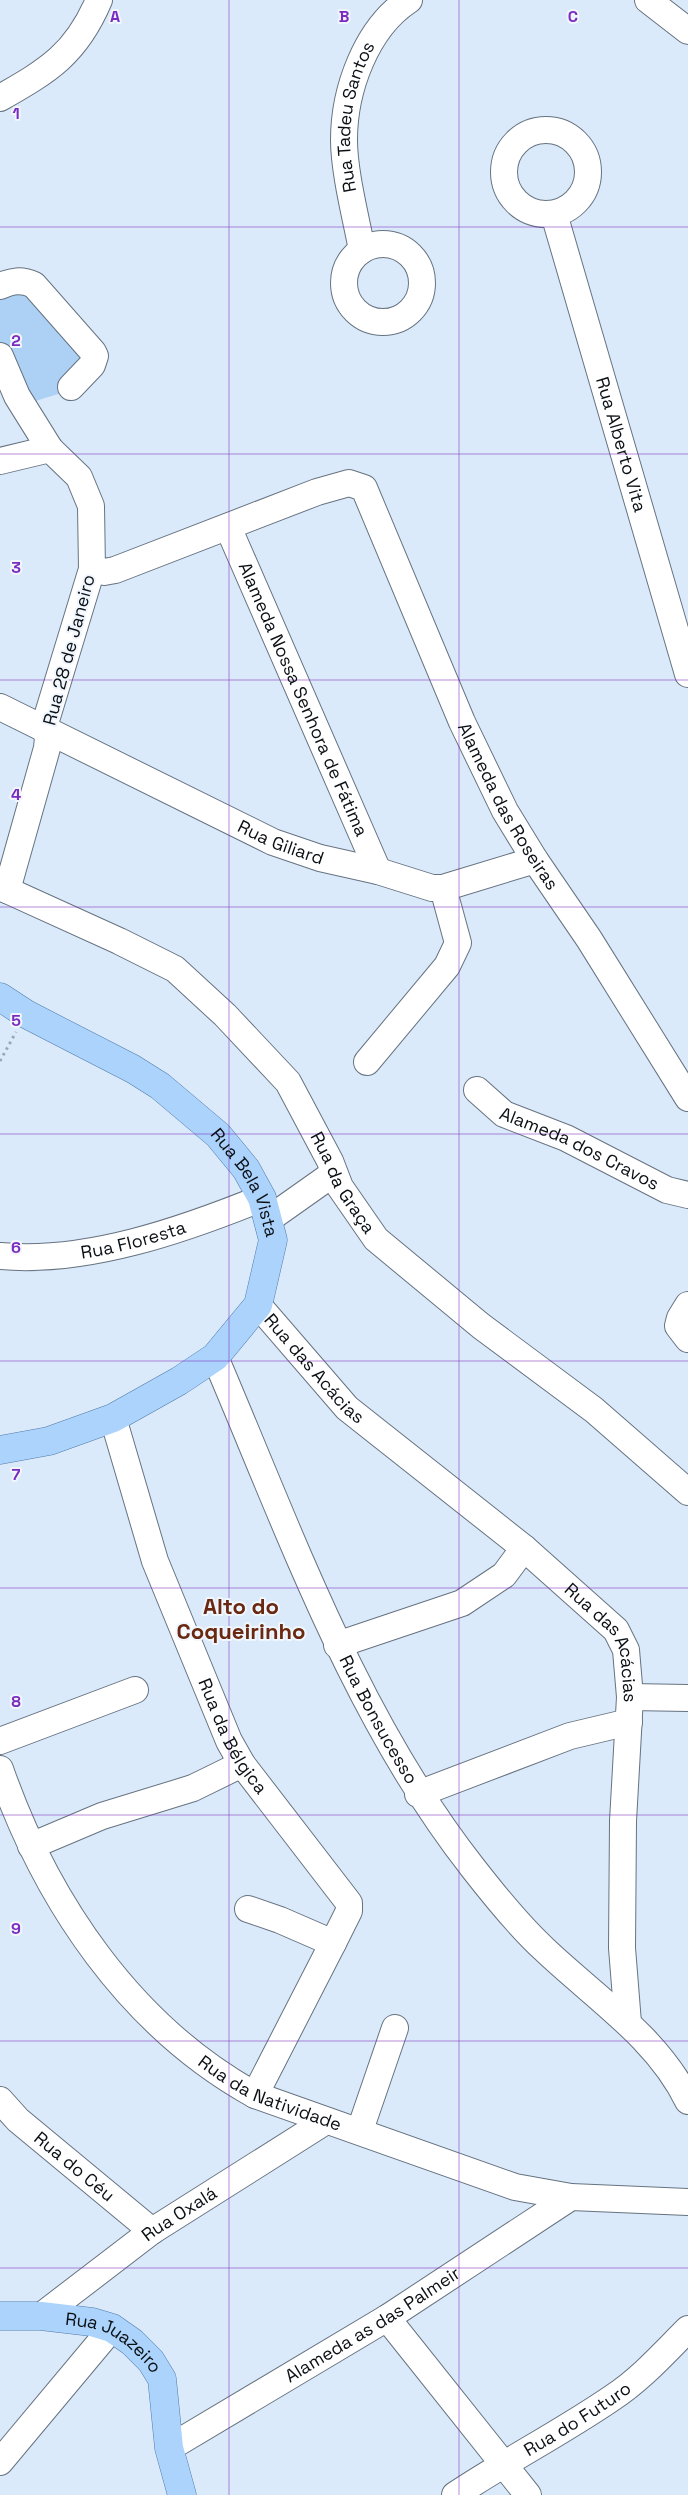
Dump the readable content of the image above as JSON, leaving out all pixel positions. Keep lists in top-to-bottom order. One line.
{"streets":{"main road":["Rua Bela Vista","Rua Juazeiro"],"street":["Rua Tadeu Santos","Rua Alberto Vita","Rua 28 de Janeiro","Alameda Nossa Senhora de Fátima","Alameda das Roseiras","Rua Giliard","Alameda dos Cravos","Rua da Graça","Rua Floresta","Rua das Acácias","Rua Bonsucesso","Rua da Bélgica","Rua da Natividade","Rua do Céu","Rua Oxalá","Alameda as das Palmeir","Rua do Futuro"]},"crossings":[["Rua 28 de Janeiro","Rua Giliard"],["Rua 28 de Janeiro","Rua da Graça"],["Alameda Nossa Senhora de Fátima","Alameda das Roseiras"],["Alameda Nossa Senhora de Fátima","Rua Giliard"],["Alameda das Roseiras","Rua Giliard"],["Rua da Graça","Rua Floresta"],["Rua Bela Vista","Rua Floresta"],["Rua Bela Vista","Rua das Acácias"],["Rua Bela Vista","Rua Bonsucesso"],["Rua Bela Vista","Rua da Bélgica"],["Rua das Acácias","Rua Bonsucesso"],["Rua da Bélgica","Rua da Natividade"],["Rua da Natividade","Rua Oxalá"],["Rua da Natividade","Alameda as das Palmeir"],["Rua do Céu","Rua Oxalá"],["Rua Oxalá","Rua Juazeiro"],["Alameda as das Palmeir","Rua Juazeiro"]],"districts":["Alto do Coqueirinho"],"grid":{"columns":["A","B","C"],"rows":["1","2","3","4","5","6","7","8","9"]}}
